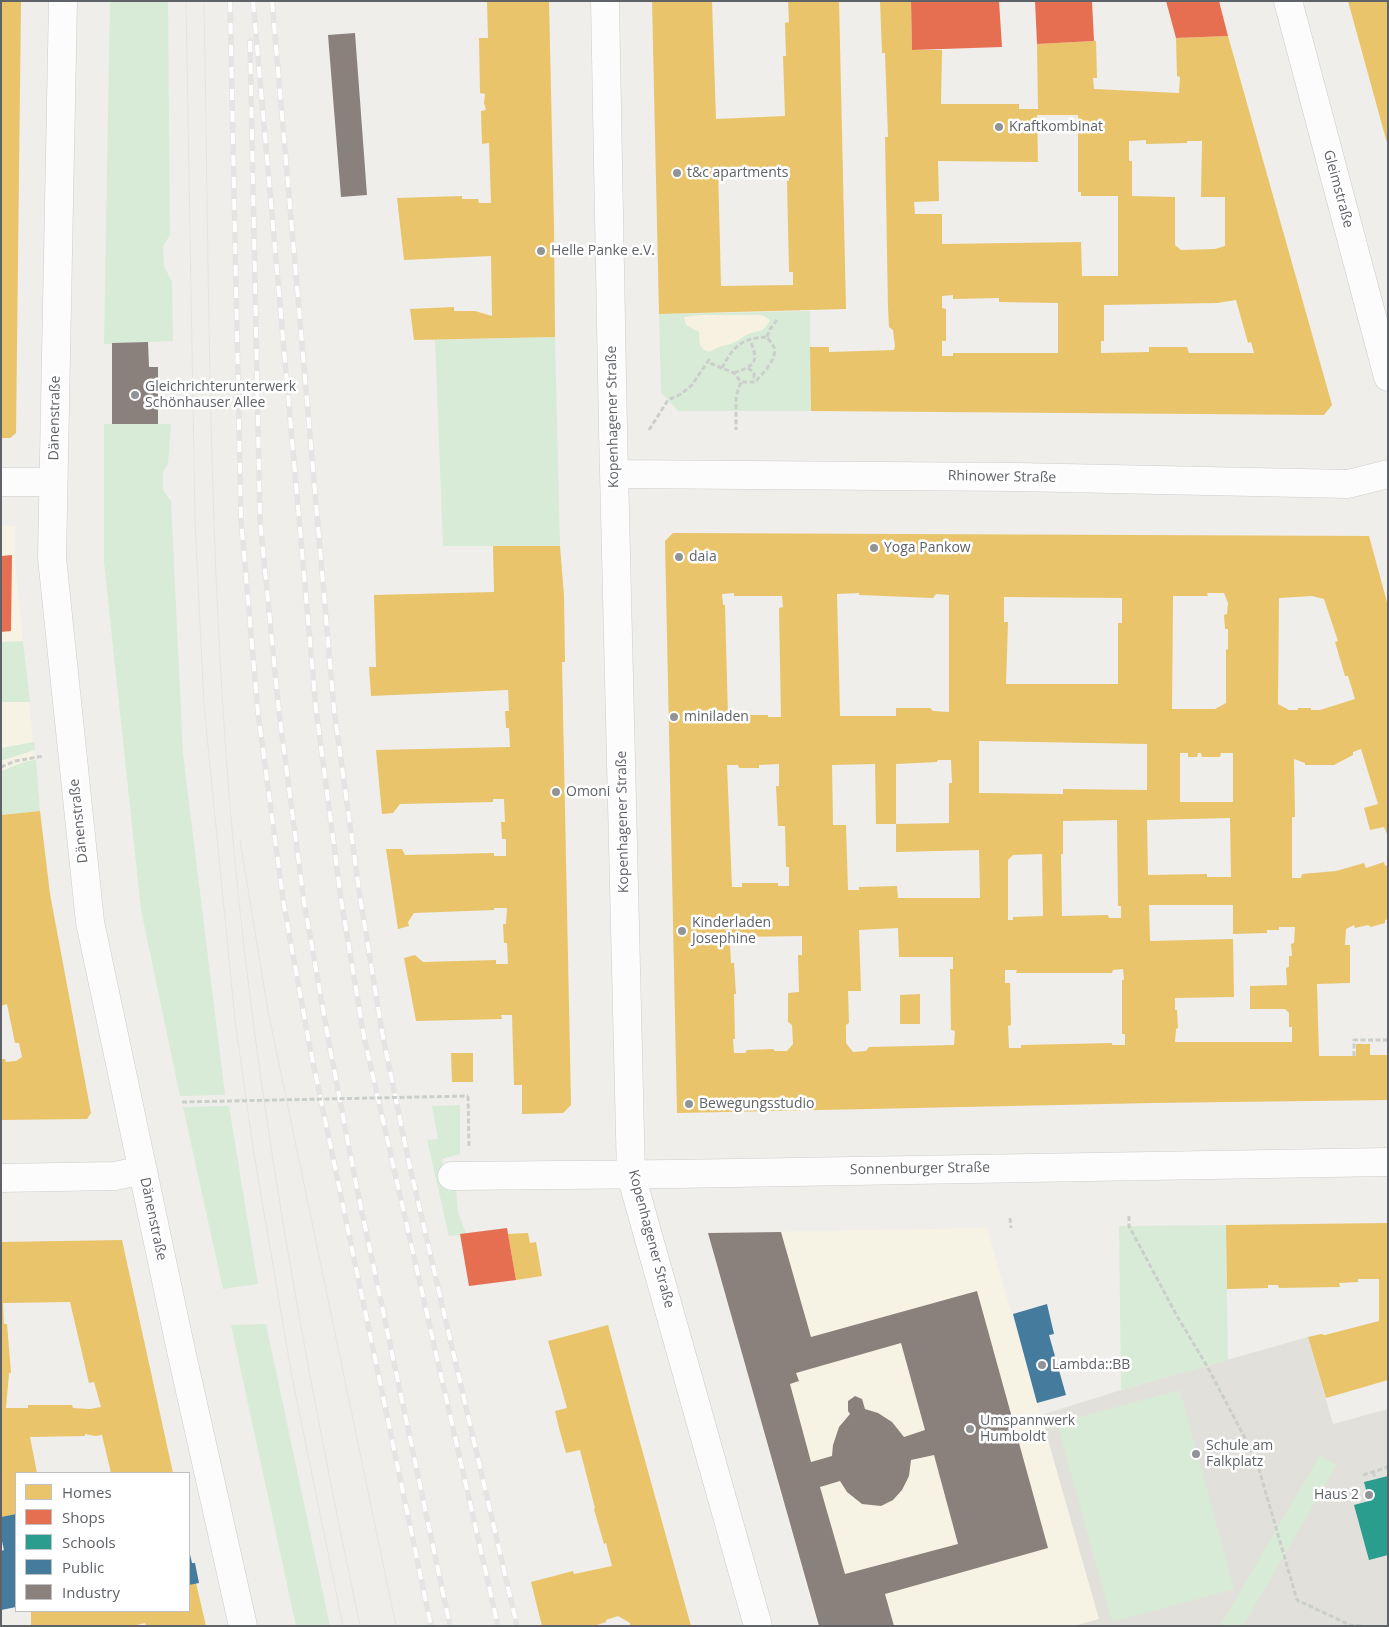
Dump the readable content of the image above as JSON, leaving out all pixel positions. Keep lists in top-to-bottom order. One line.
{"streets":{"street":["Gleimstraße","Kopenhagener Straße","Dänenstraße","Rhinower Straße","Sonnenburger Straße"]},"crossings":[["Kopenhagener Straße","Rhinower Straße"],["Kopenhagener Straße","Sonnenburger Straße"]],"places":["Kraftkombinat","t&c apartments","Helle Panke e.V.","Gleichrichterunterwerk Schönhauser Allee","Yoga Pankow","daia","miniladen","Omoni","Kinderladen Josephine","Bewegungsstudio","Lambda::BB","Umspannwerk Humboldt","Schule am Falkplatz","Haus 2"],"legend":["Homes","Shops","Schools","Public","Industry"]}
